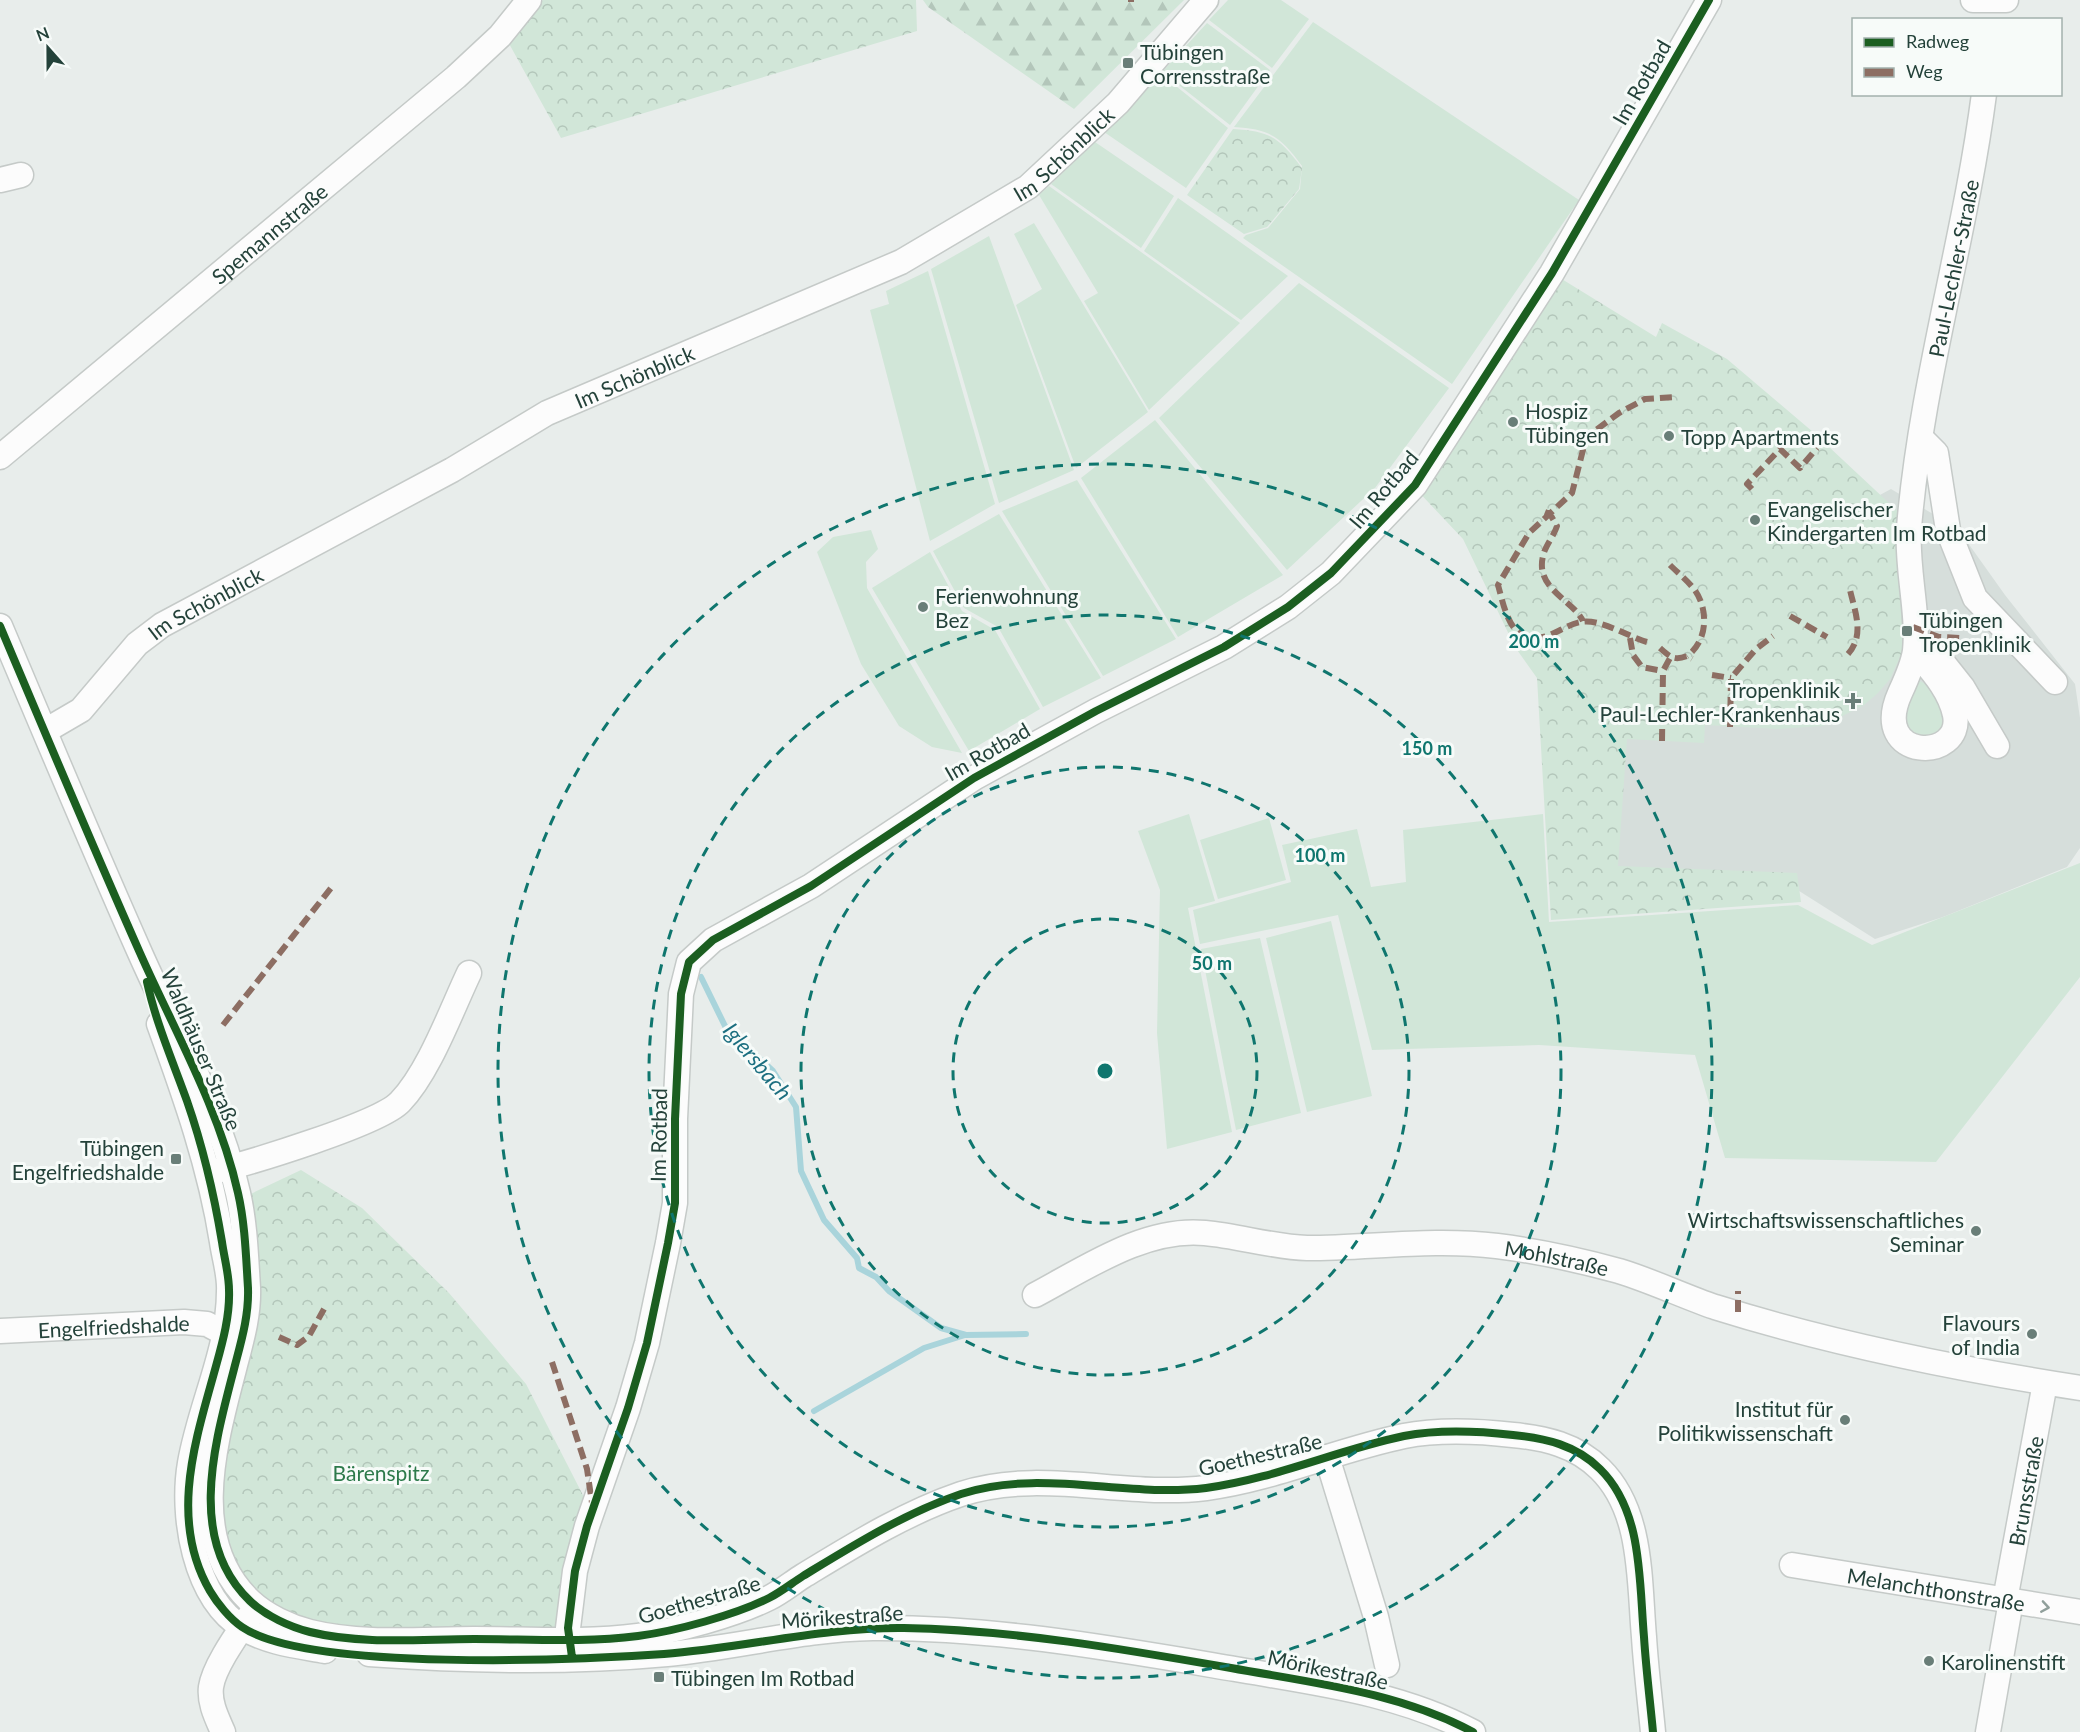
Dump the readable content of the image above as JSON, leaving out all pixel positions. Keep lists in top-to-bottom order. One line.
{"streets":{"street":["Im Rotbad","Im Schönblick","Spemannstraße","Paul-Lechler-Straße","Waldhäuser Straße","Mohlstraße","Engelfriedshalde","Goethestraße","Brunsstraße","Melanchthonstraße","Mörikestraße"]},"crossings":[["Im Rotbad","Goethestraße"],["Im Rotbad","Mörikestraße"],["Im Schönblick","Waldhäuser Straße"],["Waldhäuser Straße","Engelfriedshalde"],["Waldhäuser Straße","Mörikestraße"],["Mohlstraße","Brunsstraße"],["Goethestraße","Mörikestraße"],["Brunsstraße","Melanchthonstraße"]],"water":["Iglersbach"],"parks":["Bärenspitz"],"places":{"transit":["Tübingen Corrensstraße","Tübingen Tropenklinik","Tübingen Engelfriedshalde","Tübingen Im Rotbad"],"other":["Hospiz Tübingen","Topp Apartments","Evangelischer Kindergarten Im Rotbad","Ferienwohnung Bez","Wirtschaftswissenschaftliches Seminar","Flavours of India","Institut für Politikwissenschaft","Karolinenstift"],"health":["Tropenklinik Paul-Lechler-Krankenhaus"]},"legend":["Radweg","Weg"],"north":"top","rings":["200 m","150 m","100 m","50 m"]}
